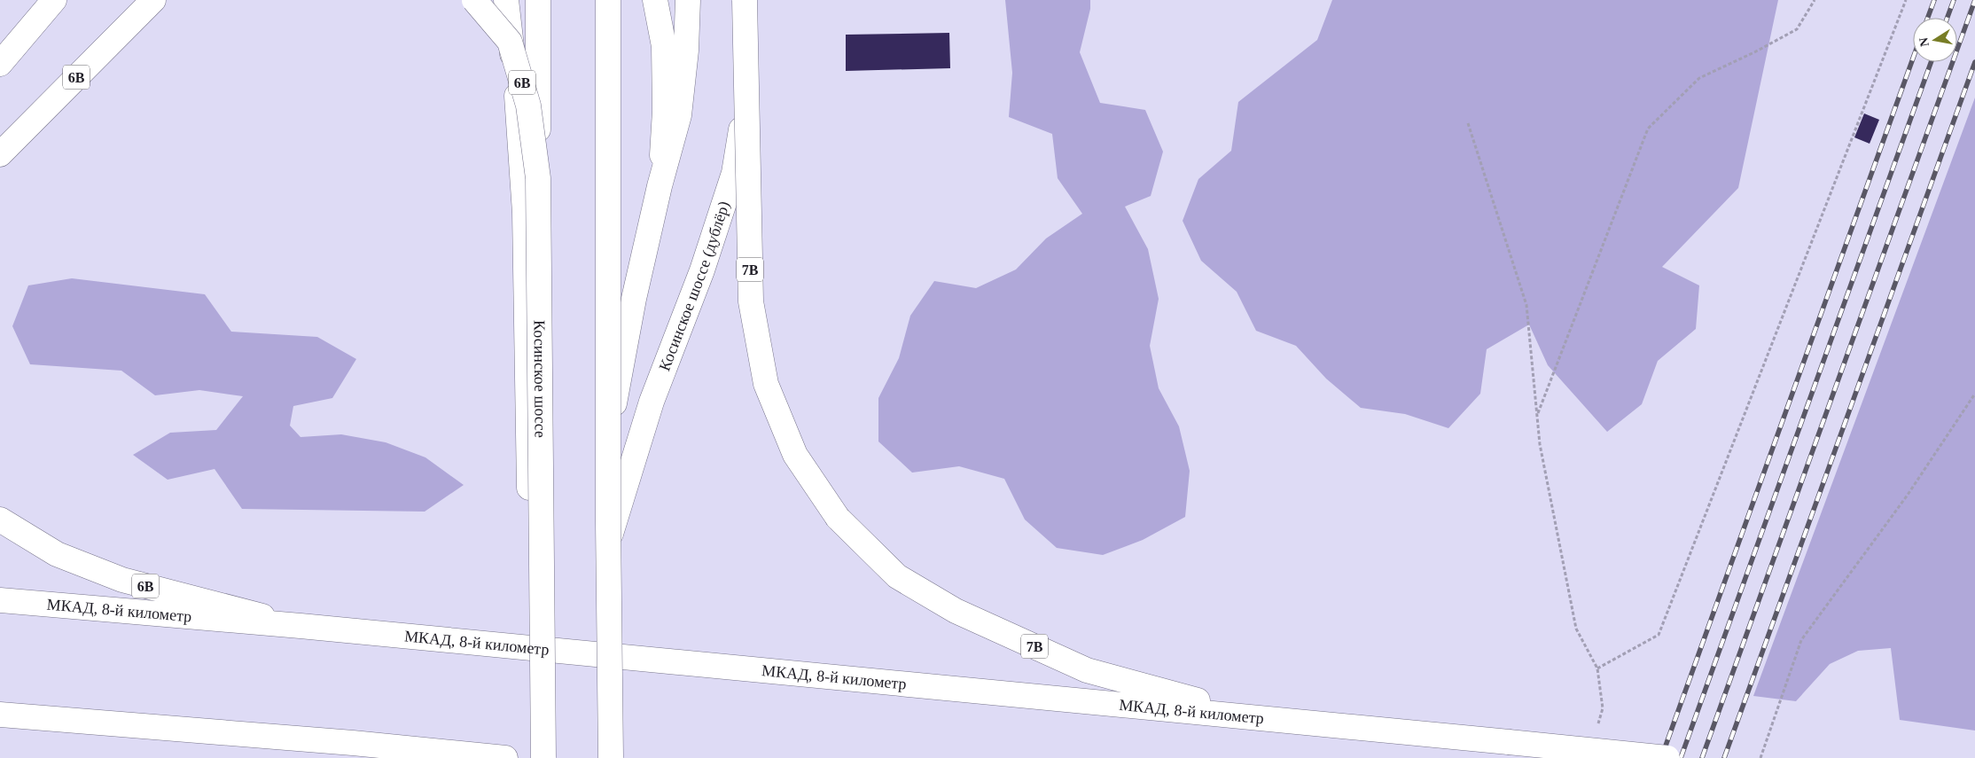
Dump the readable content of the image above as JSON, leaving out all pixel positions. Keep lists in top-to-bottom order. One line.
{"streets":{"main road":["6B","7B","Косинское шоссе (дублёр)","Косинское шоссе","МКАД, 8-й километр"]},"crossings":[["6B","Косинское шоссе"],["6B","МКАД, 8-й километр"],["7B","МКАД, 8-й километр"]],"north":"left"}
